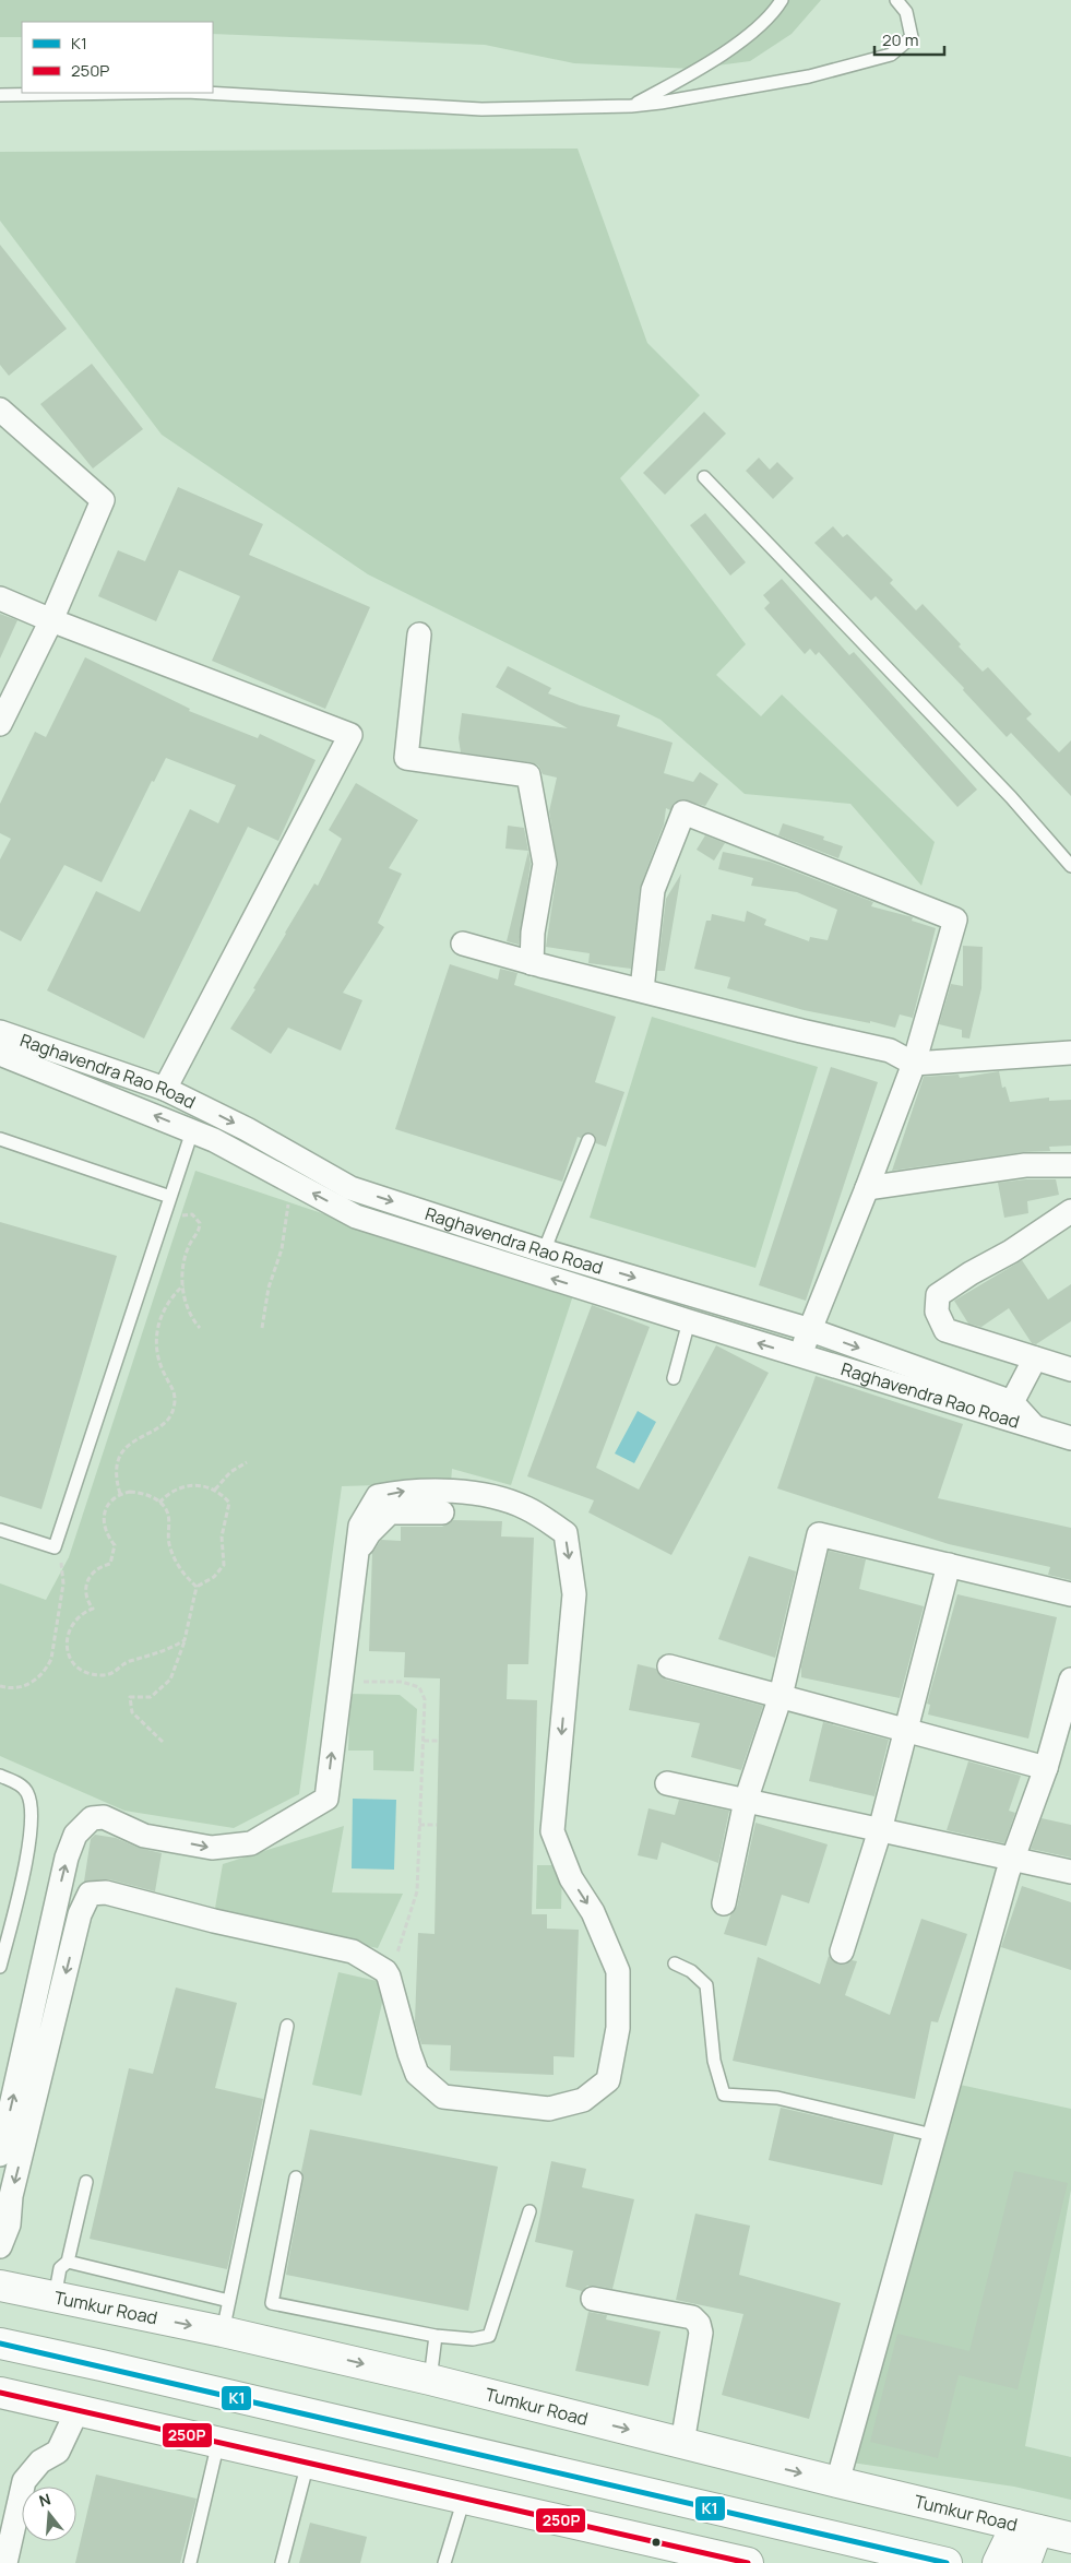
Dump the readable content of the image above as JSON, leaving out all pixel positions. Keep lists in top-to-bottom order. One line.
{"streets":{"main road":["Tumkur Road"],"street":["Raghavendra Rao Road"]},"lines":["transit line K1","transit line 250P"],"legend":["K1","250P"],"scale_bar":"20 m","north":"top"}
